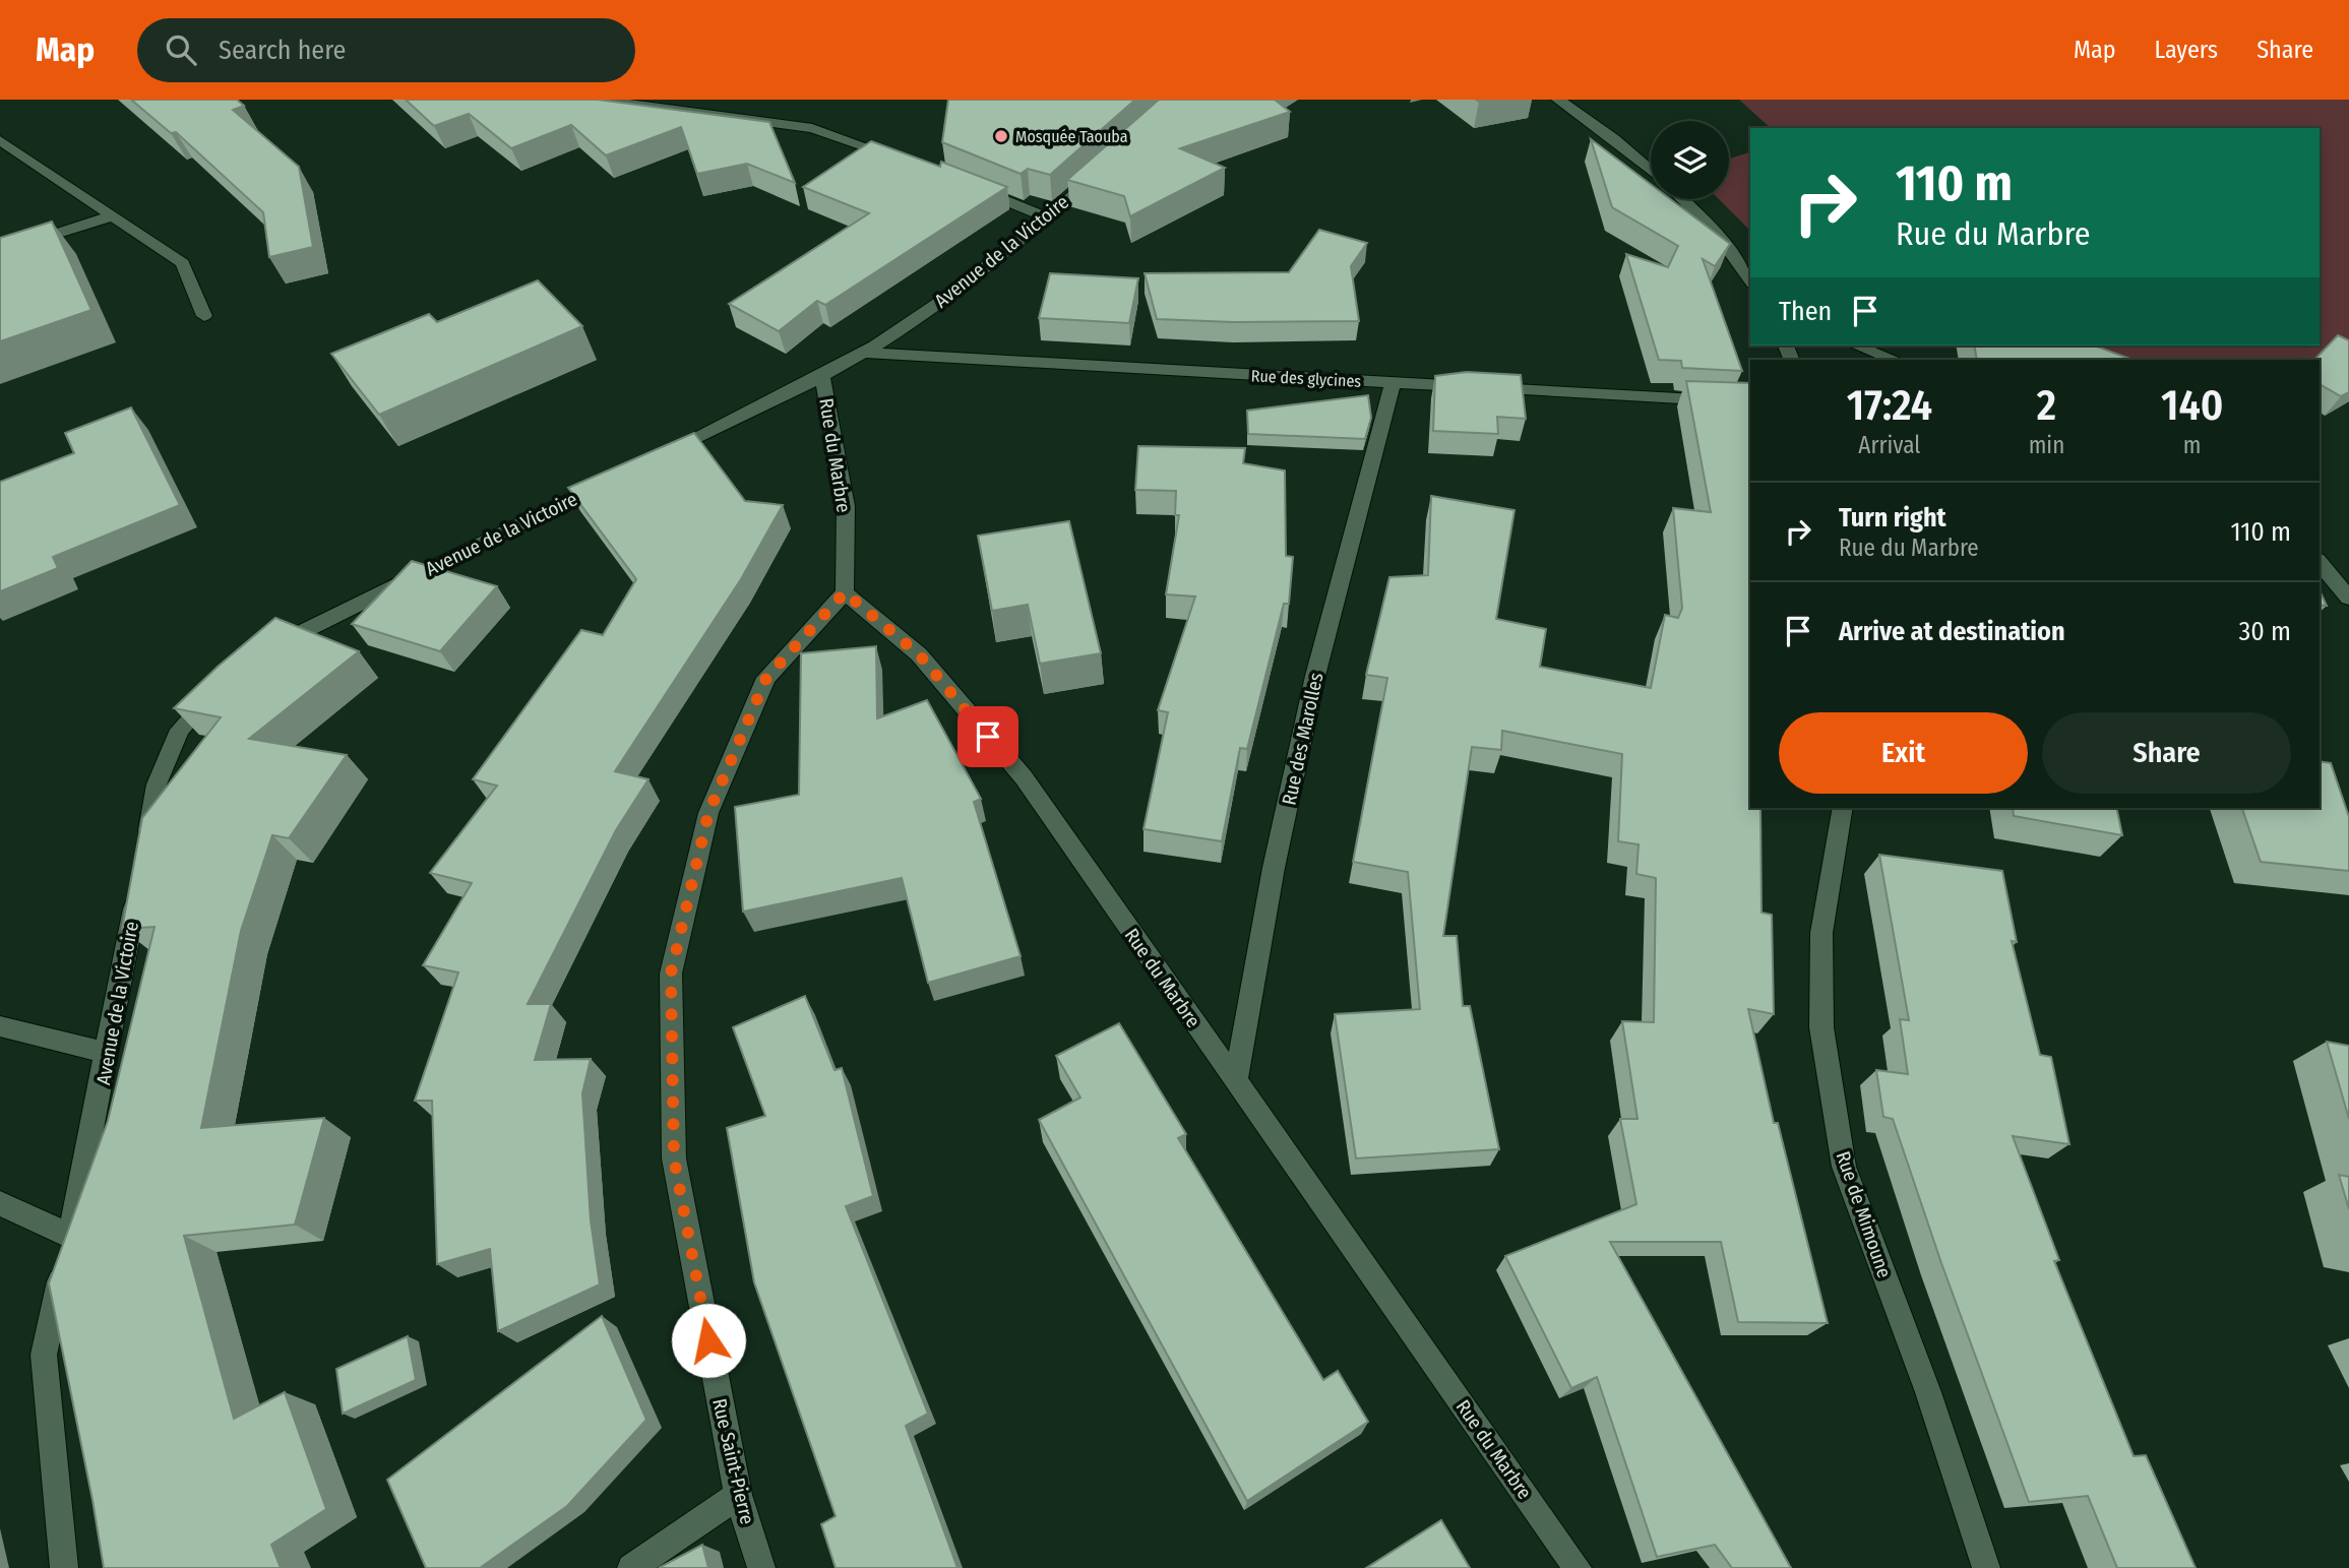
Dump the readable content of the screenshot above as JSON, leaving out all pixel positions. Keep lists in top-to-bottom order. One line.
{"streets":{"street":["Avenue de la Victoire","Rue des glycines","Rue du Marbre","Rue des Marolles","Rue de Mimoune","Rue Saint-Pierre"]},"crossings":[["Avenue de la Victoire","Rue des glycines"],["Avenue de la Victoire","Rue du Marbre"],["Rue des glycines","Rue des Marolles"],["Rue du Marbre","Rue des Marolles"],["Rue du Marbre","Rue Saint-Pierre"]],"places":["Mosquée Taouba"],"page":{"header":"Map","search":"Search here","nav":["Map","Layers","Share"],"turn":["110 m","Rue du Marbre"],"then":"Then","eta":["17:24","Arrival","2","min","140","m"],"list":[{"name":"Turn right","note":"Rue du Marbre","value":"110 m"},{"name":"Arrive at destination","value":"30 m"}],"buttons":["Exit","Share"]}}
